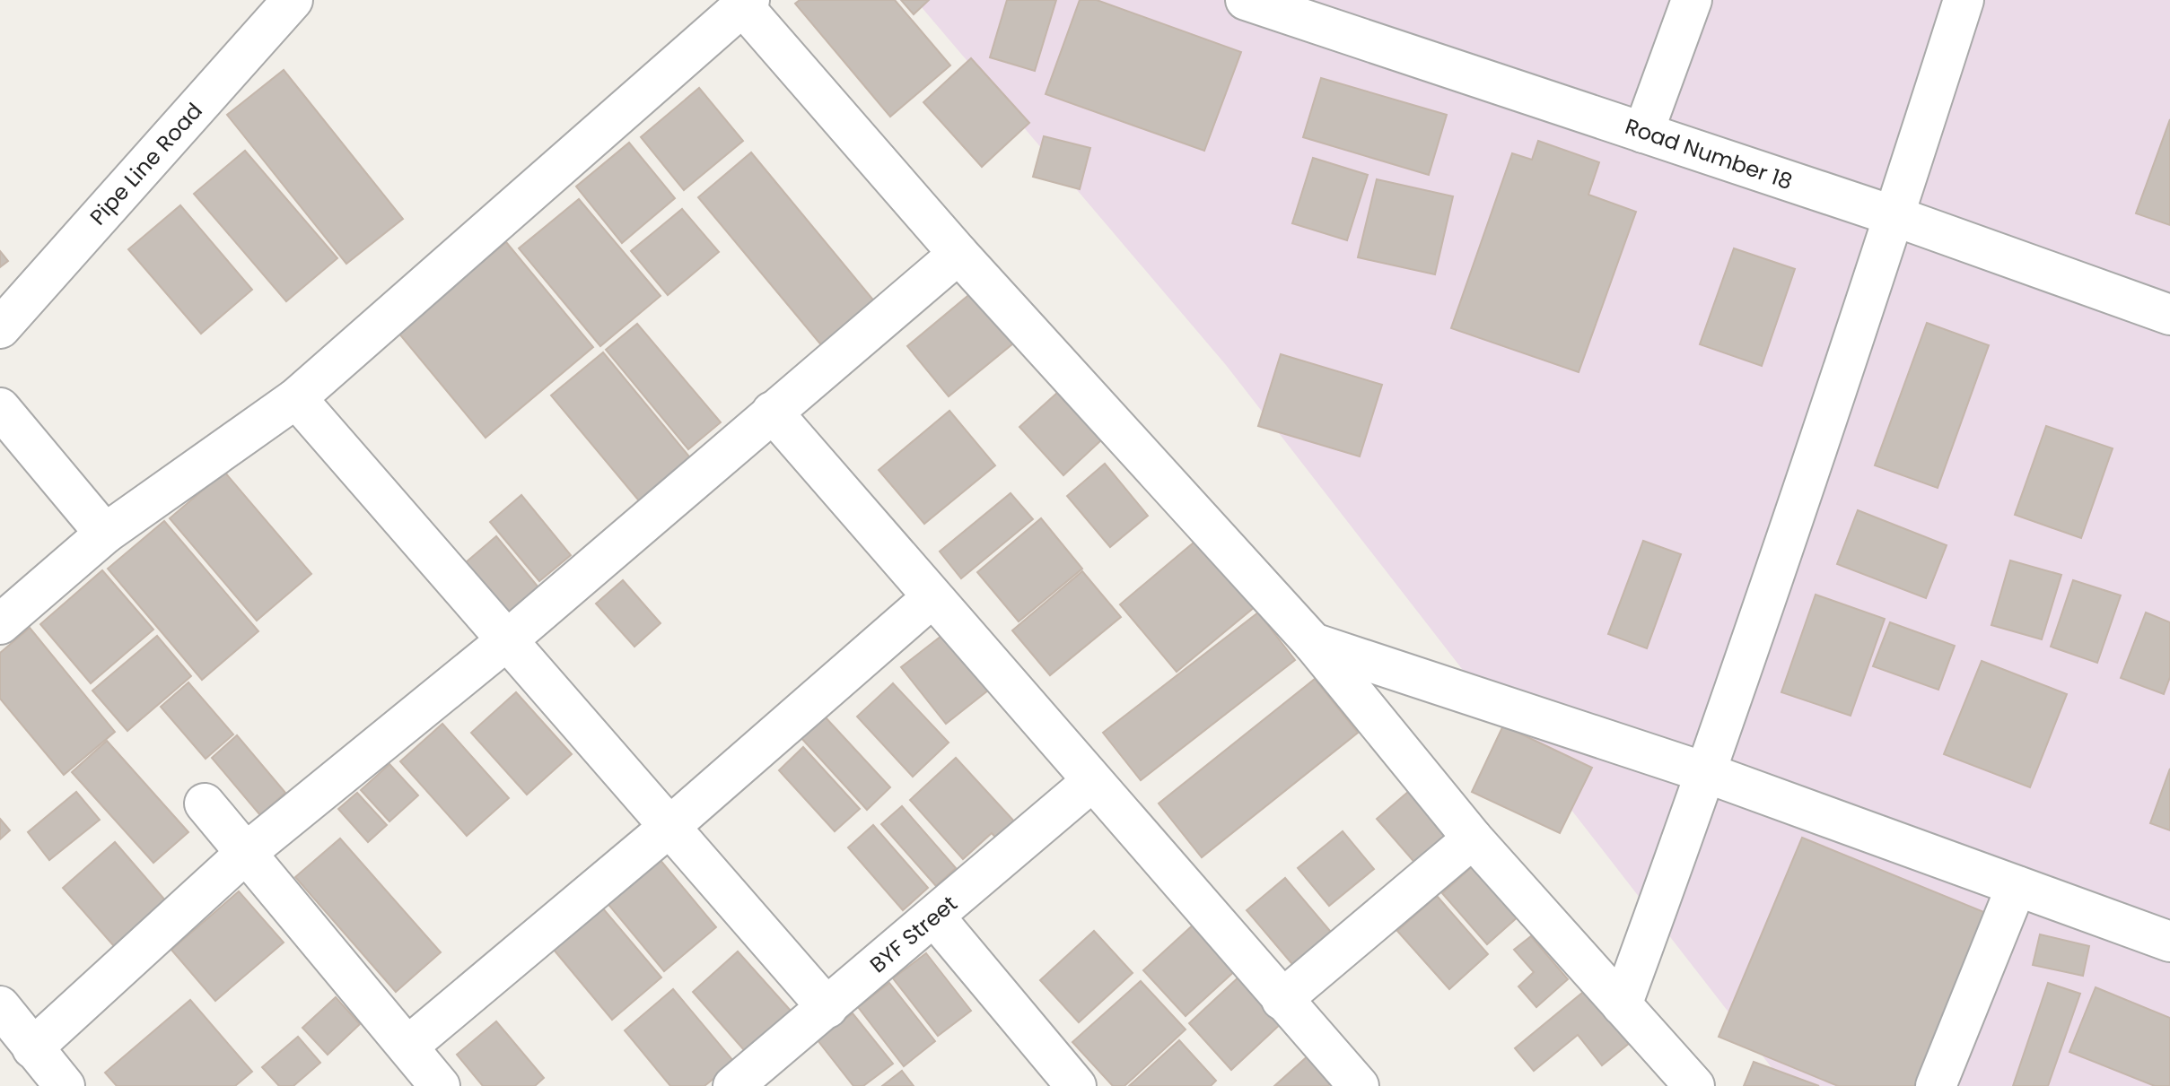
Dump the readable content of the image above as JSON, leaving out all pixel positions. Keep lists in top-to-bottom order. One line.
{"streets":{"street":["Road Number 18","Pipe Line Road","BYF Street"]}}
